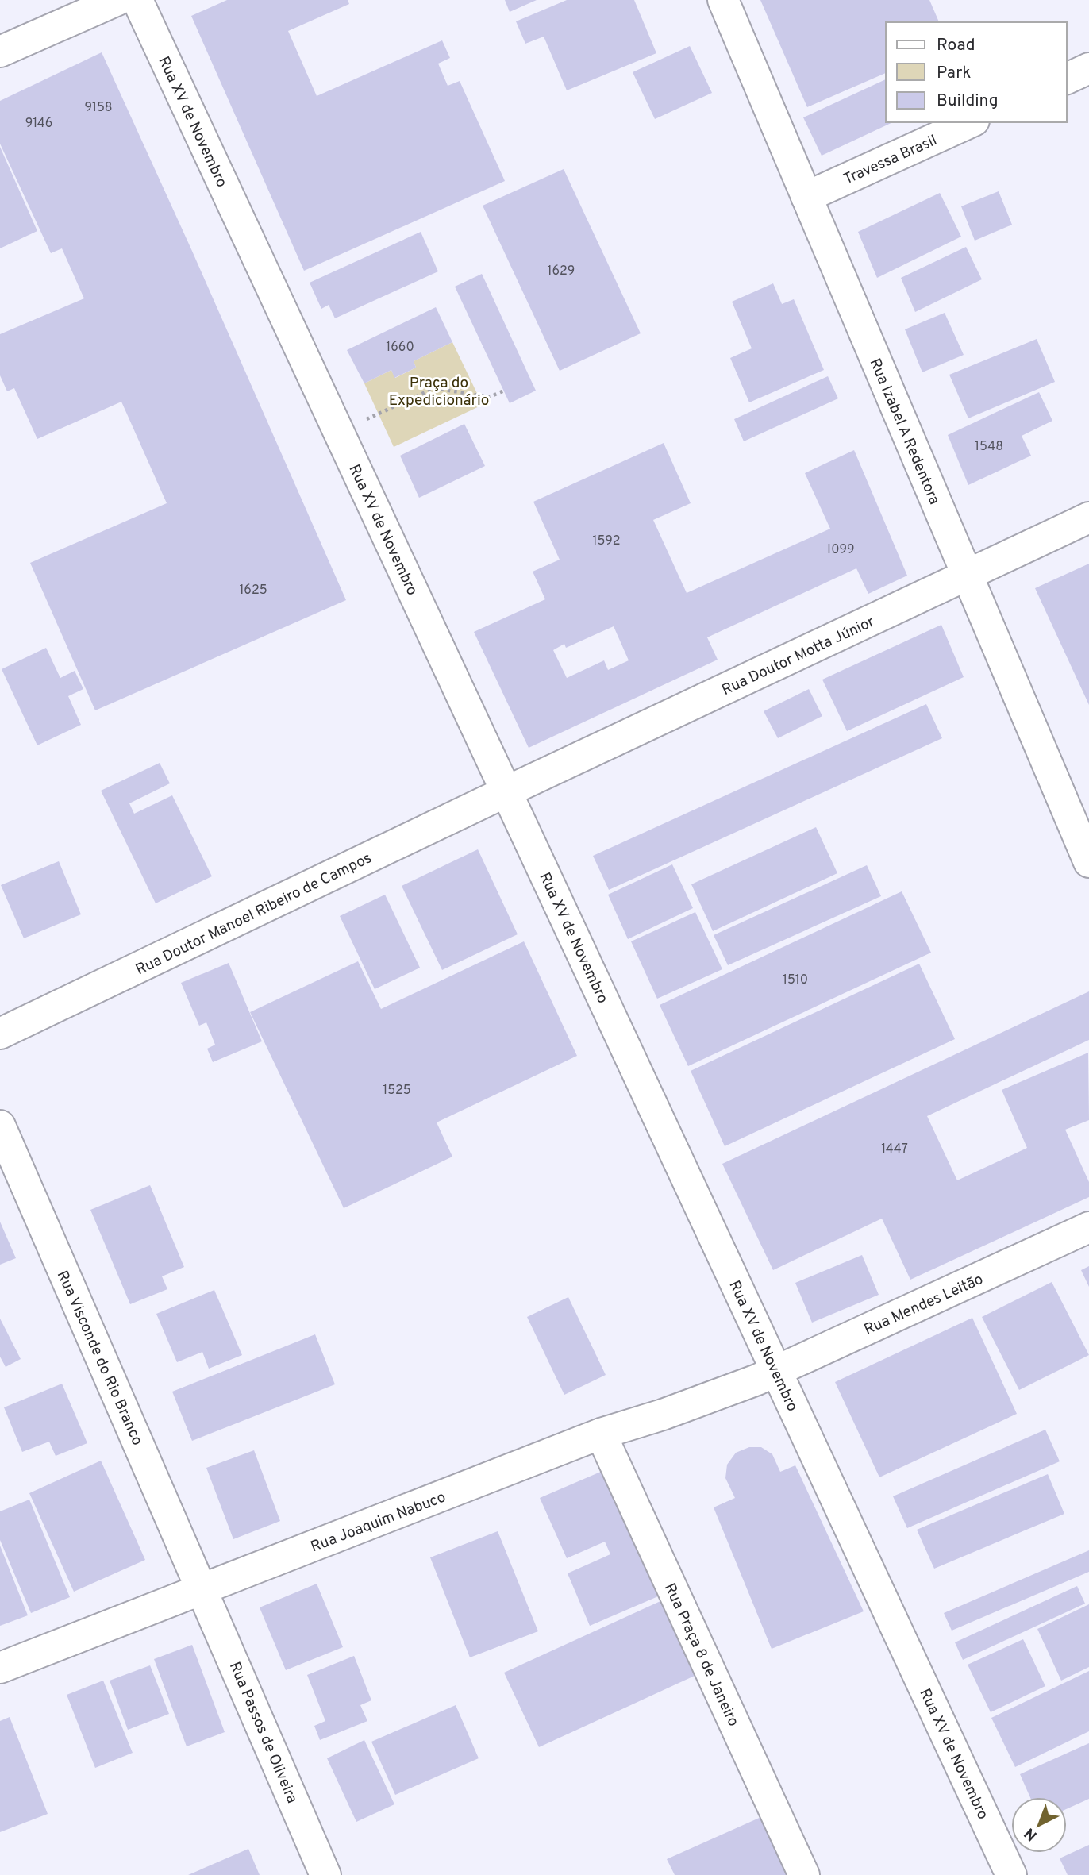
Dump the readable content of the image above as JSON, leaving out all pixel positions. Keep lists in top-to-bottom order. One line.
{"streets":{"street":["Rua XV de Novembro","Travessa Brasil","Rua Izabel A Redentora","Rua Doutor Motta Júnior","Rua Doutor Manoel Ribeiro de Campos","Rua Mendes Leitão","Rua Visconde do Rio Branco","Rua Joaquim Nabuco","Rua Praça 8 de Janeiro","Rua Passos de Oliveira"]},"crossings":[["Rua XV de Novembro","Rua Doutor Motta Júnior"],["Rua XV de Novembro","Rua Doutor Manoel Ribeiro de Campos"],["Rua XV de Novembro","Rua Mendes Leitão"],["Rua XV de Novembro","Rua Joaquim Nabuco"],["Travessa Brasil","Rua Izabel A Redentora"],["Rua Izabel A Redentora","Rua Doutor Motta Júnior"],["Rua Doutor Motta Júnior","Rua Doutor Manoel Ribeiro de Campos"],["Rua Mendes Leitão","Rua Joaquim Nabuco"],["Rua Visconde do Rio Branco","Rua Joaquim Nabuco"],["Rua Visconde do Rio Branco","Rua Passos de Oliveira"],["Rua Joaquim Nabuco","Rua Praça 8 de Janeiro"],["Rua Joaquim Nabuco","Rua Passos de Oliveira"]],"parks":["Praça do Expedicionário"],"house_numbers":["9158","9146","1629","1660","1548","1592","1099","1625","1510","1525","1447"],"legend":["Road","Park","Building"],"north":"bottom left"}
